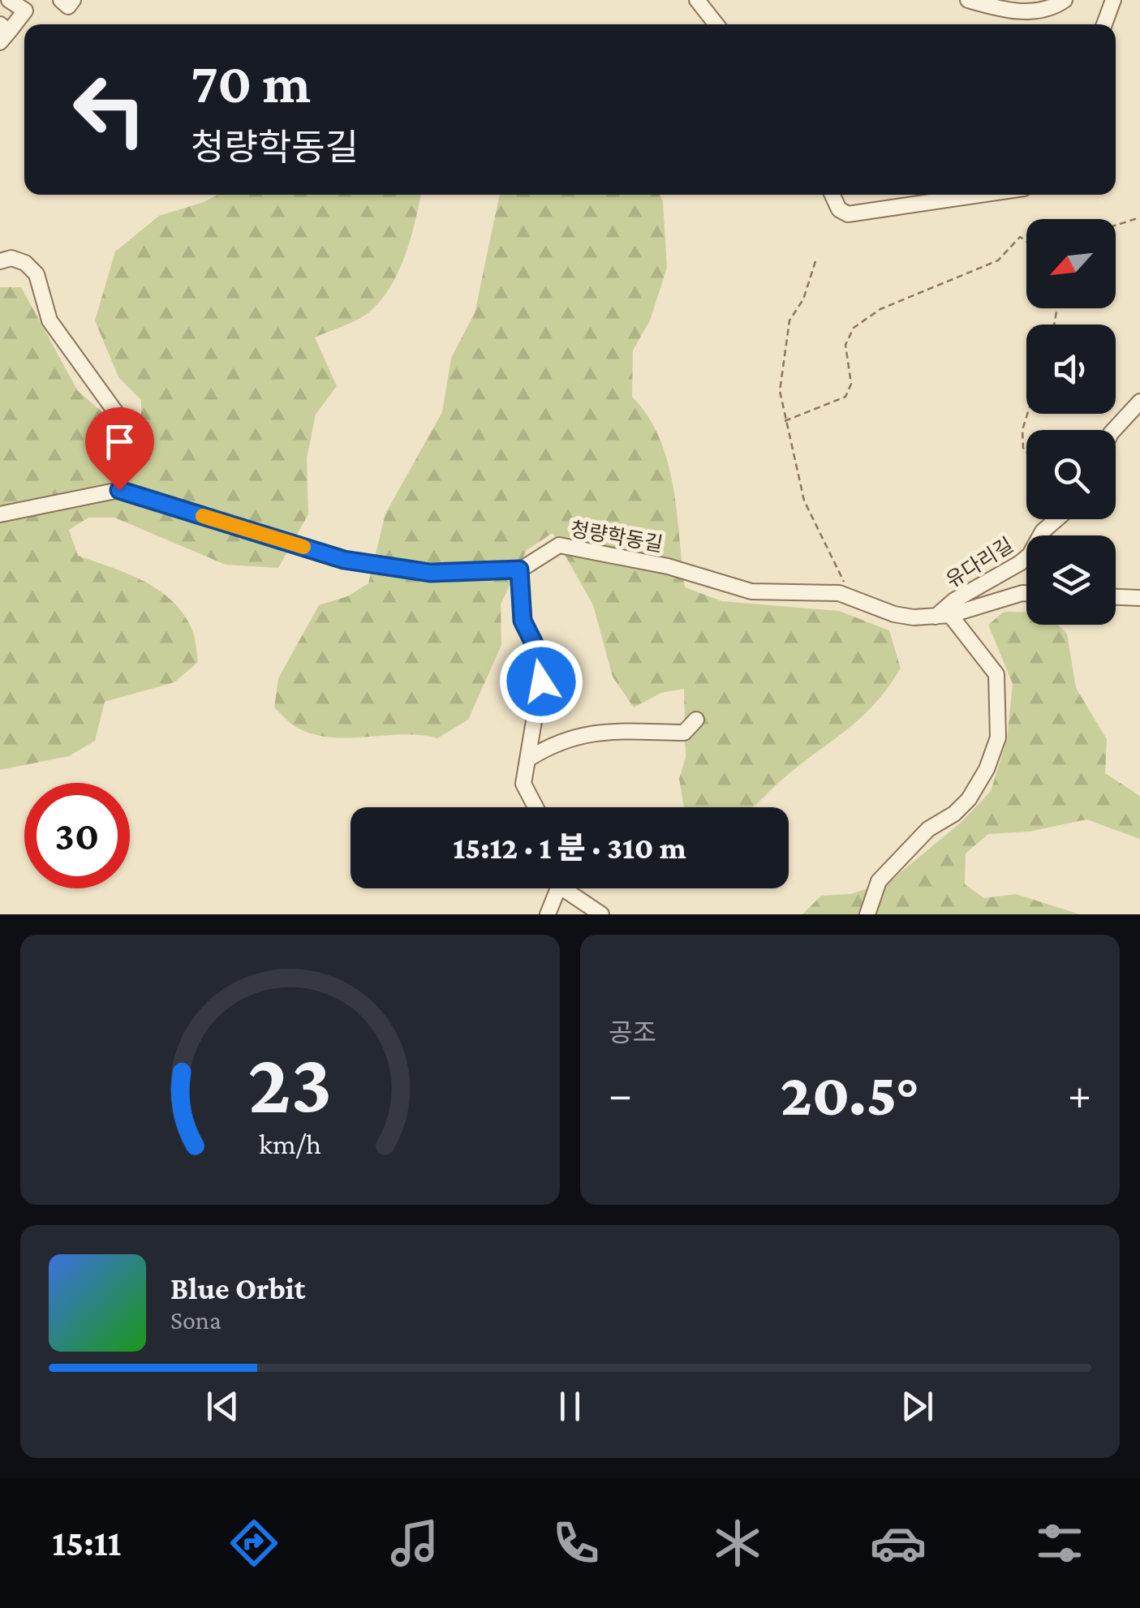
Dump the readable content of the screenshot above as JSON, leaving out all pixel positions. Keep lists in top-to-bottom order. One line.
{"streets":{"street":["청량학동길","유다리길"]},"crossings":[["청량학동길","유다리길"]],"north":"bottom left","page":{"turn":["70 m","청량학동길"],"limit":"30","trip":"15:12 · 1 분 · 310 m","tile":"공조","heat":["−","20.5°","+"],"song":["Blue Orbit","Sona"],"tabs":"15:11","gauge":["23","km/h"]}}
